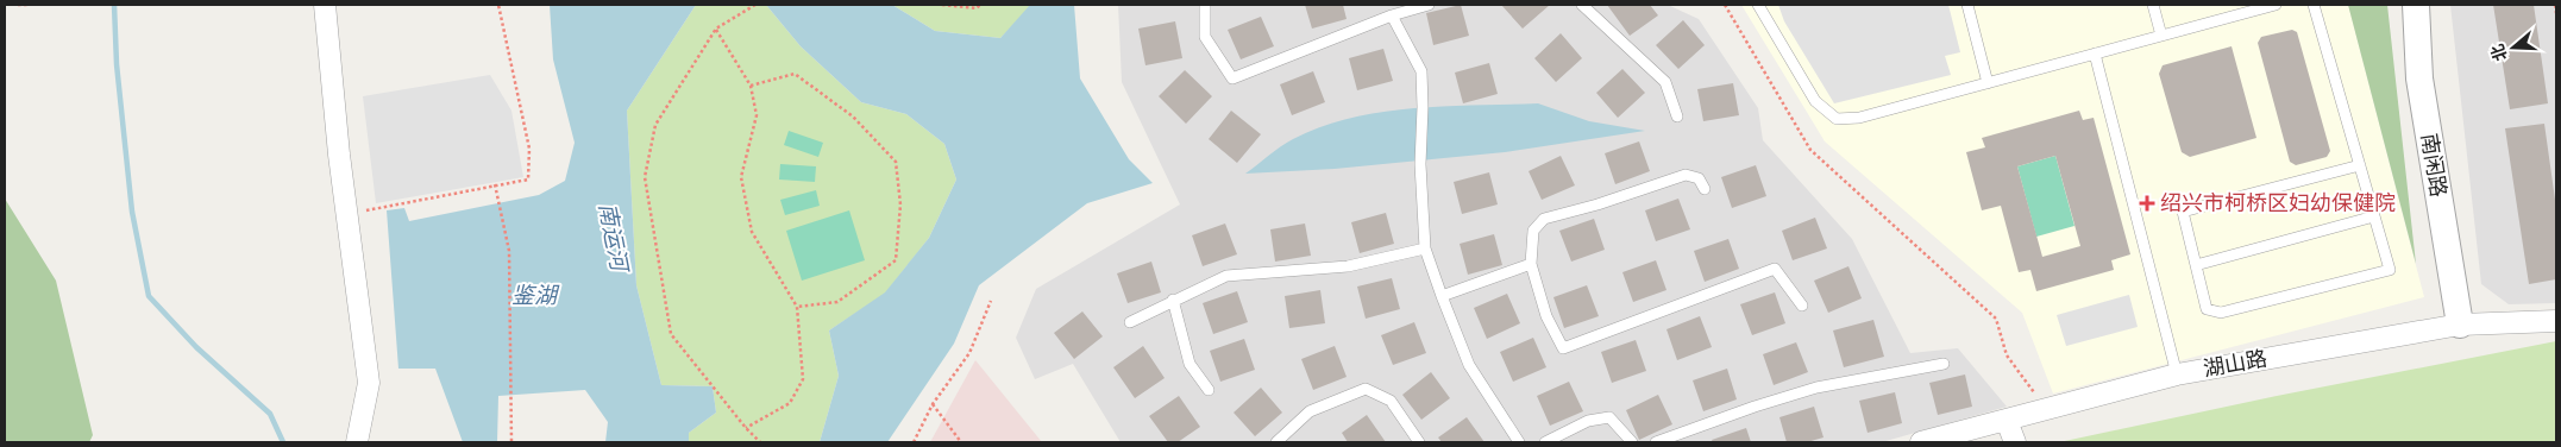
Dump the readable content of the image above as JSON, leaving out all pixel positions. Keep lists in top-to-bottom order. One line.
{"streets":{"street":["南闲路","湖山路"]},"crossings":[["南闲路","湖山路"]],"water":["南运河","鉴湖"],"places":{"health":["绍兴市柯桥区妇幼保健院"]},"north":"left"}
